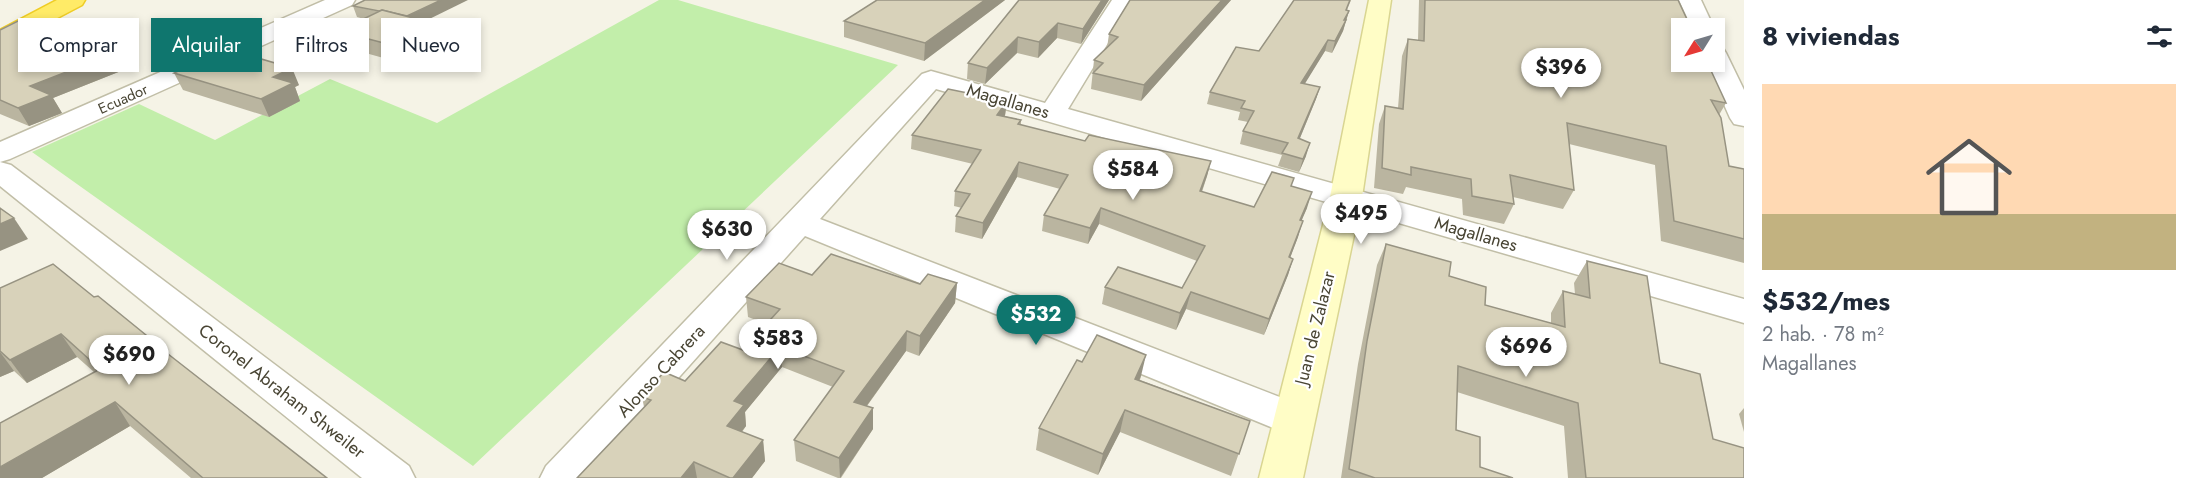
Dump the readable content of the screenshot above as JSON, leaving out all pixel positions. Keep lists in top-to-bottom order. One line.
{"streets":{"street":["Ecuador","Magallanes","Juan de Zalazar","Alonso Cabrera","Coronel Abraham Shweiler"]},"crossings":[["Magallanes","Juan de Zalazar"],["Magallanes","Alonso Cabrera"]],"north":"bottom left","page":{"heading":"8 viviendas","chip":["Comprar","Alquilar","Filtros","Nuevo"],"price":["$396","$584","$495","$630","$532","$583","$696","$690"],"list":[{"name":"$532/mes","note":"2 hab. · 78 m² · Magallanes"}]}}
